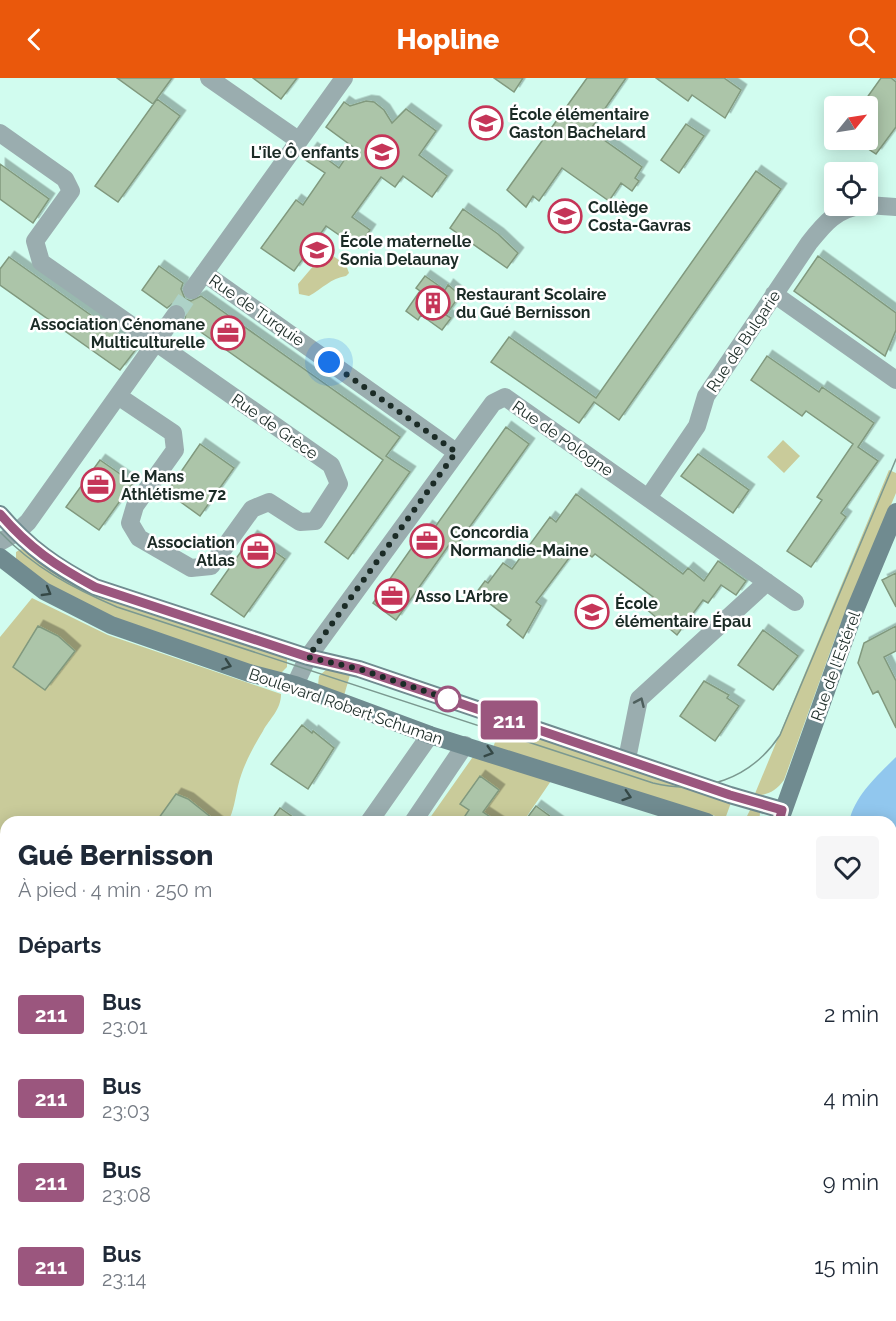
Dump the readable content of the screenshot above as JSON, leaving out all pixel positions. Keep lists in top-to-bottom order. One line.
{"streets":{"street":["Rue de Turquie","Rue de Bulgarie","Rue de Grèce","Rue de Pologne","Rue de l'Estérel","Boulevard Robert Schuman"]},"crossings":[["Rue de Turquie","Rue de Pologne"],["Rue de Bulgarie","Rue de Pologne"],["Rue de Pologne","Boulevard Robert Schuman"],["Rue de l'Estérel","Boulevard Robert Schuman"]],"places":{"school or university":["École élémentaire Gaston Bachelard","L'île Ô enfants","Collège Costa-Gavras","École maternelle Sonia Delaunay","École élémentaire Épau"],"building":["Restaurant Scolaire du Gué Bernisson"],"office":["Association Cénomane Multiculturelle","Le Mans Athlétisme 72","Concordia Normandie-Maine","Association Atlas","Asso L'Arbre"]},"lines":["bus line 211"],"north":"top right","page":{"header":"Hopline","on_map":"211","heading":[["Gué Bernisson","À pied · 4 min · 250 m"],"Départs"],"list":[{"mark":"211","name":"Bus","note":"23:01","value":"2 min"},{"mark":"211","name":"Bus","note":"23:03","value":"4 min"},{"mark":"211","name":"Bus","note":"23:08","value":"9 min"},{"mark":"211","name":"Bus","note":"23:14","value":"15 min"}]}}
